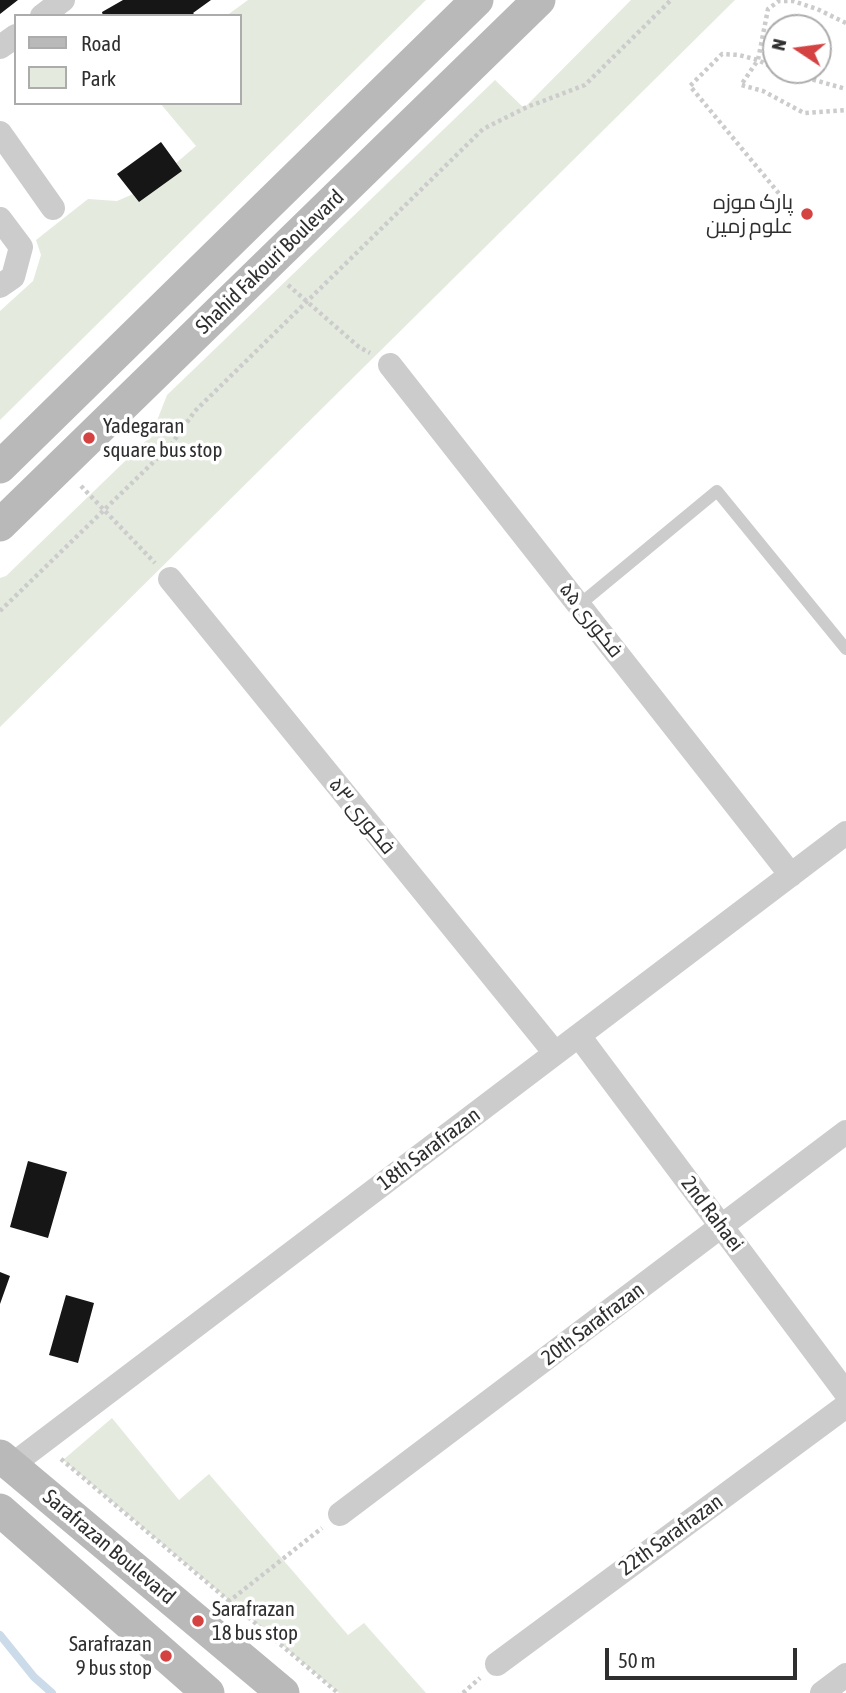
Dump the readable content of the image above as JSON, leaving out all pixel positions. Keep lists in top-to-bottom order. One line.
{"streets":{"main road":["Shahid Fakouri Boulevard","Sarafrazan Boulevard"],"street":["فکوری ۵۵","فکوری ۵۳","18th Sarafrazan","2nd Rahaei","20th Sarafrazan","22th Sarafrazan"]},"crossings":[["فکوری ۵۵","18th Sarafrazan"],["فکوری ۵۳","18th Sarafrazan"],["18th Sarafrazan","2nd Rahaei"],["18th Sarafrazan","Sarafrazan Boulevard"],["2nd Rahaei","20th Sarafrazan"]],"places":["پارک موزه علوم زمین","Yadegaran square bus stop","Sarafrazan 18 bus stop","Sarafrazan 9 bus stop"],"legend":["Road","Park"],"scale_bar":"50 m","north":"left"}
